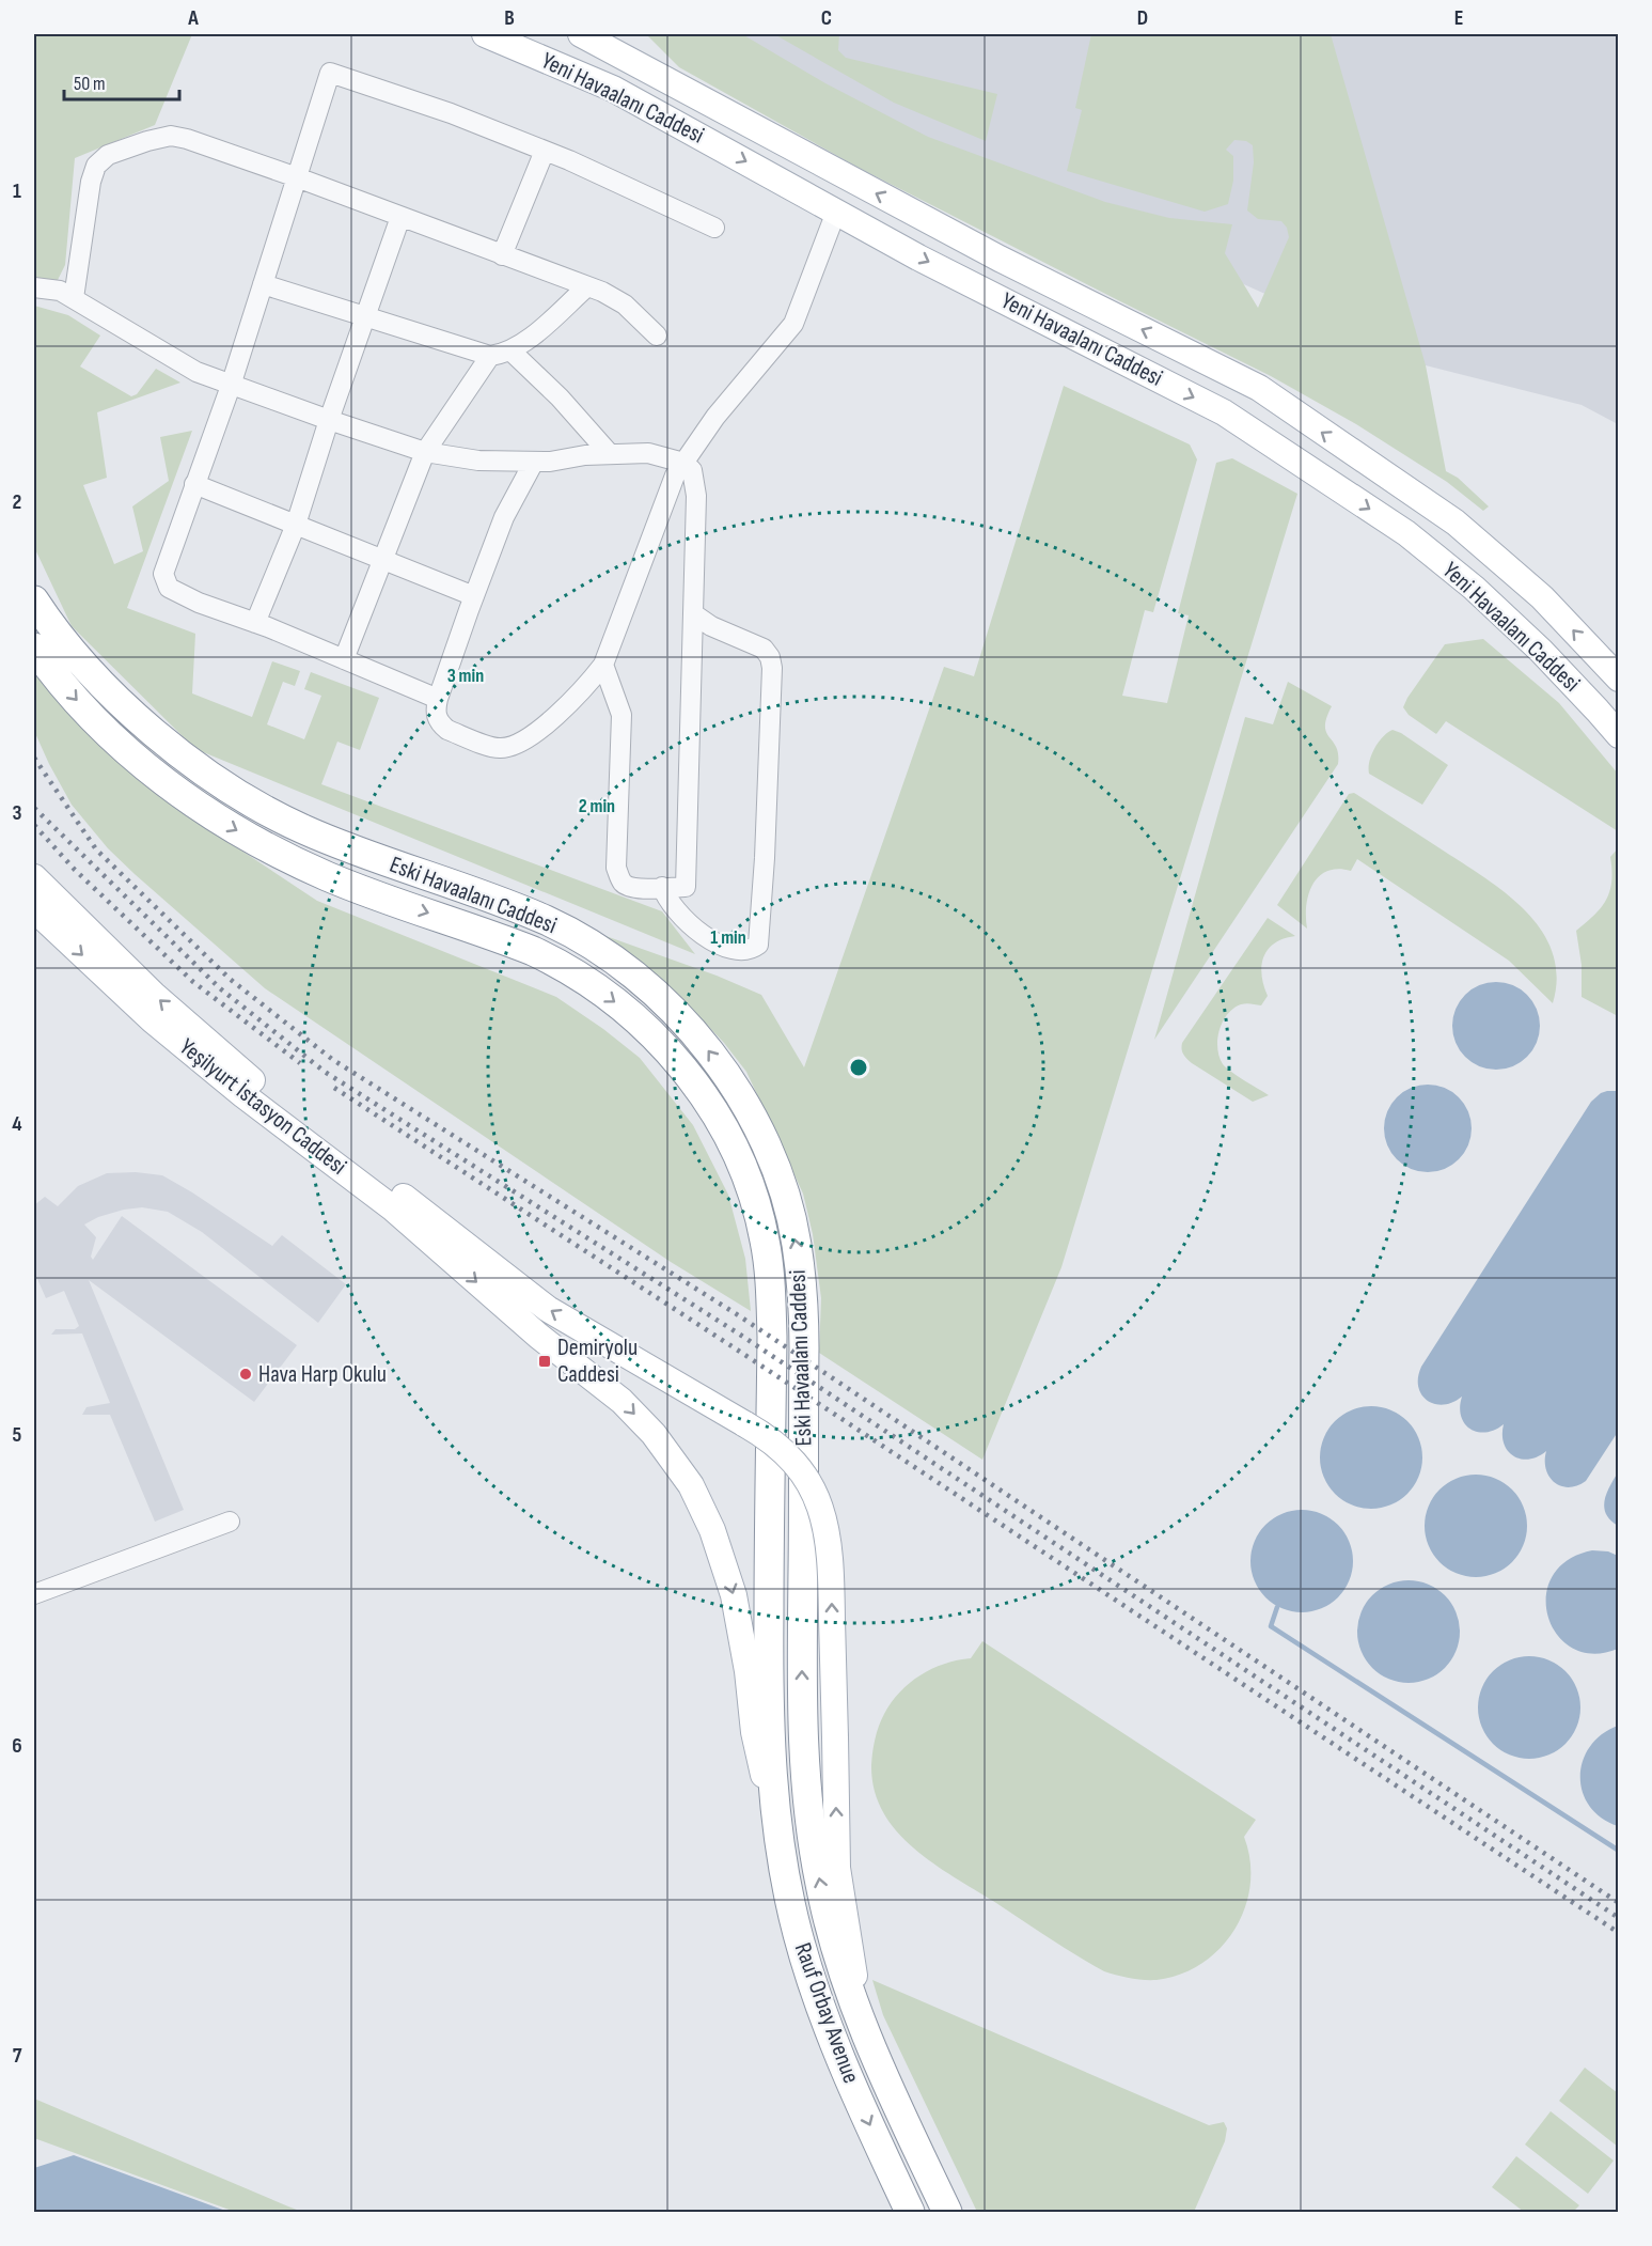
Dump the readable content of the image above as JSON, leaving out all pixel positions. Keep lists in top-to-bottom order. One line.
{"streets":{"highway":["Eski Havaalanı Caddesi","Rauf Orbay Avenue"],"main road":["Yeni Havaalanı Caddesi","Yeşilyurt İstasyon Caddesi"]},"crossings":[["Eski Havaalanı Caddesi","Yeşilyurt İstasyon Caddesi"],["Eski Havaalanı Caddesi","Rauf Orbay Avenue"],["Yeşilyurt İstasyon Caddesi","Rauf Orbay Avenue"]],"places":{"transit":["Demiryolu Caddesi"],"other":["Hava Harp Okulu"]},"scale_bar":"50 m","grid":{"columns":["A","B","C","D","E"],"rows":["1","2","3","4","5","6","7"]},"rings":["3 min","2 min","1 min"]}
